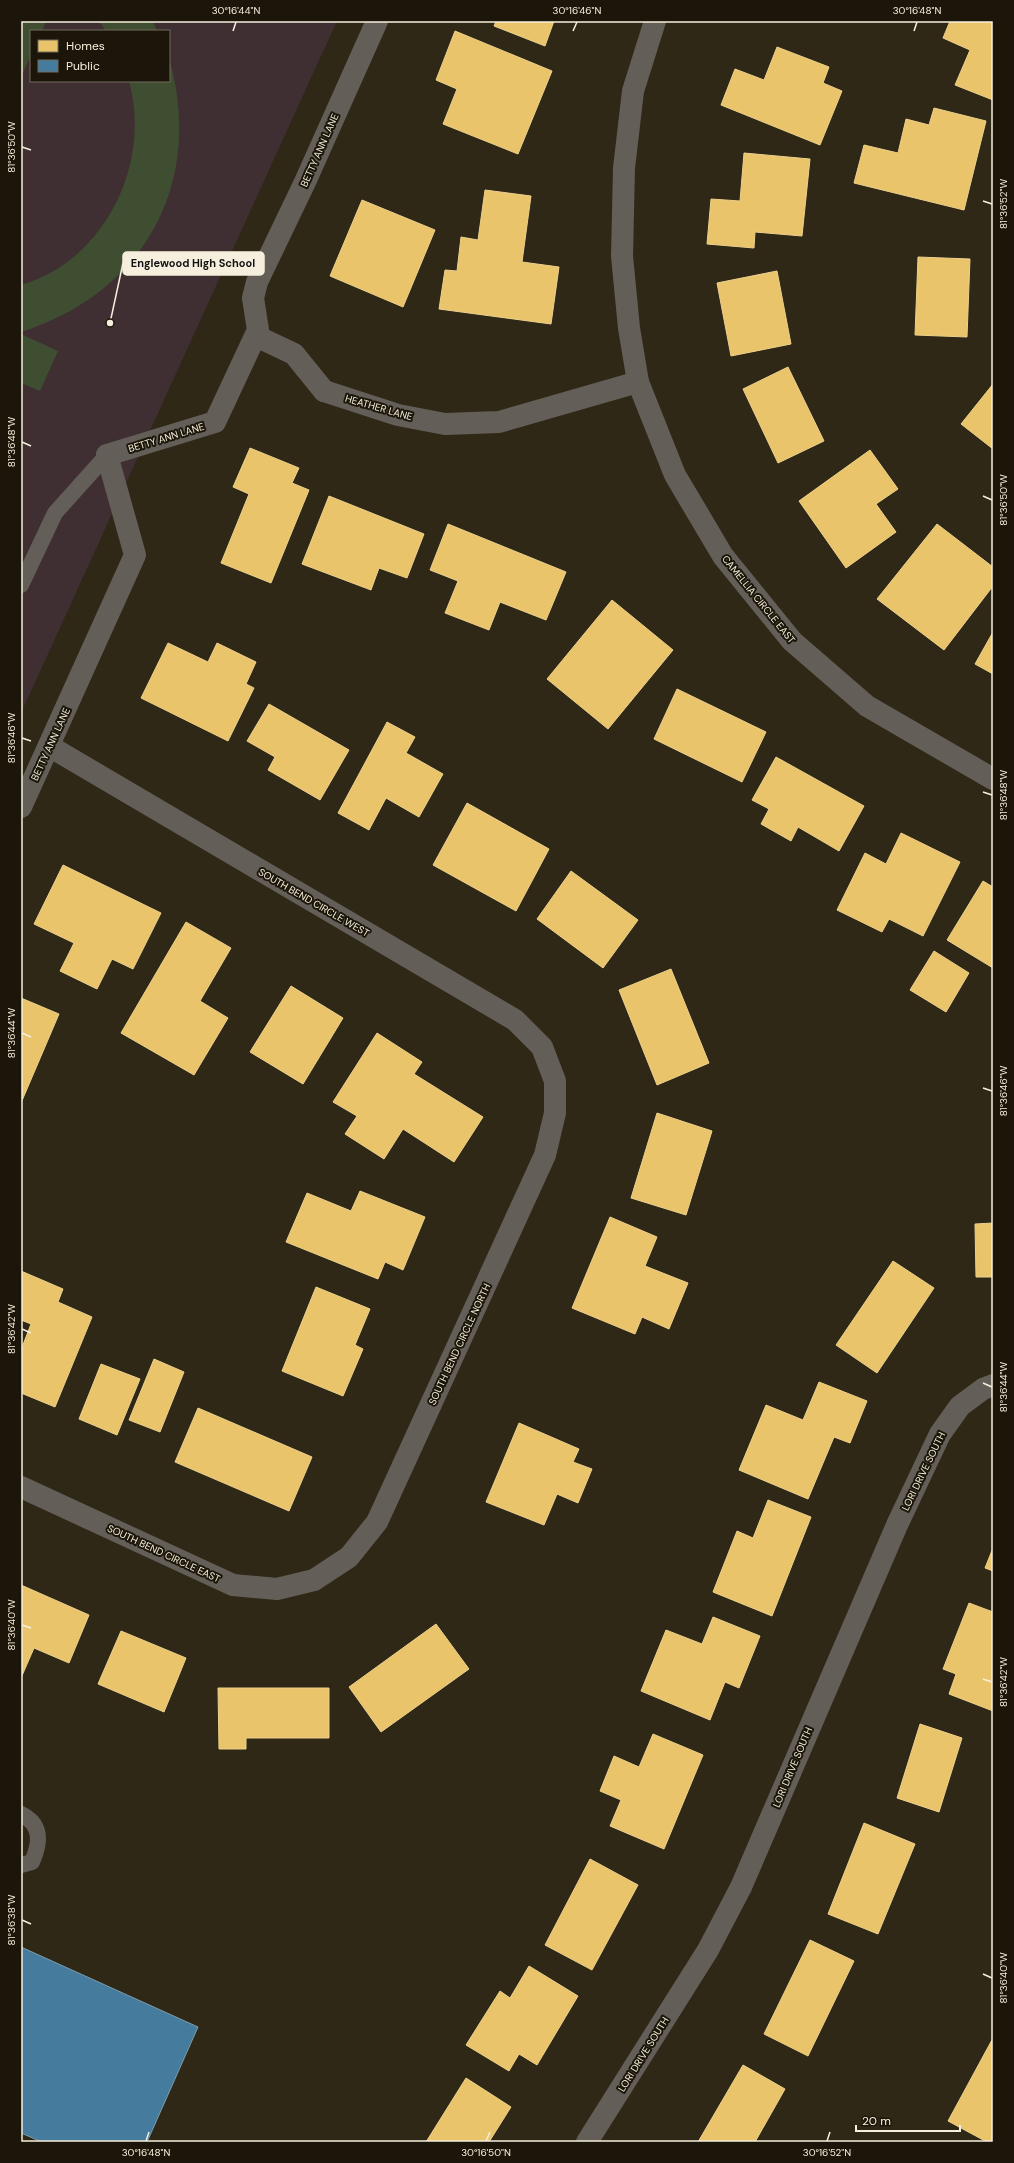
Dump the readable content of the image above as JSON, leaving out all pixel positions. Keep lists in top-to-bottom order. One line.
{"streets":{"street":["BETTY ANN LANE","HEATHER LANE","CAMELLIA CIRCLE EAST","SOUTH BEND CIRCLE WEST","SOUTH BEND CIRCLE NORTH","LORI DRIVE SOUTH","SOUTH BEND CIRCLE EAST"]},"crossings":[["BETTY ANN LANE","HEATHER LANE"],["BETTY ANN LANE","SOUTH BEND CIRCLE WEST"],["HEATHER LANE","CAMELLIA CIRCLE EAST"],["SOUTH BEND CIRCLE WEST","SOUTH BEND CIRCLE NORTH"],["SOUTH BEND CIRCLE NORTH","SOUTH BEND CIRCLE EAST"]],"places":["Englewood High School"],"legend":["Homes","Public"],"scale_bar":"20 m","coordinates":["30°16'44\"N","30°16'46\"N","30°16'48\"N","81°36'50\"W","81°36'52\"W","81°36'48\"W","81°36'46\"W","81°36'44\"W","81°36'42\"W","81°36'40\"W","81°36'38\"W","30°16'50\"N","30°16'52\"N"]}
